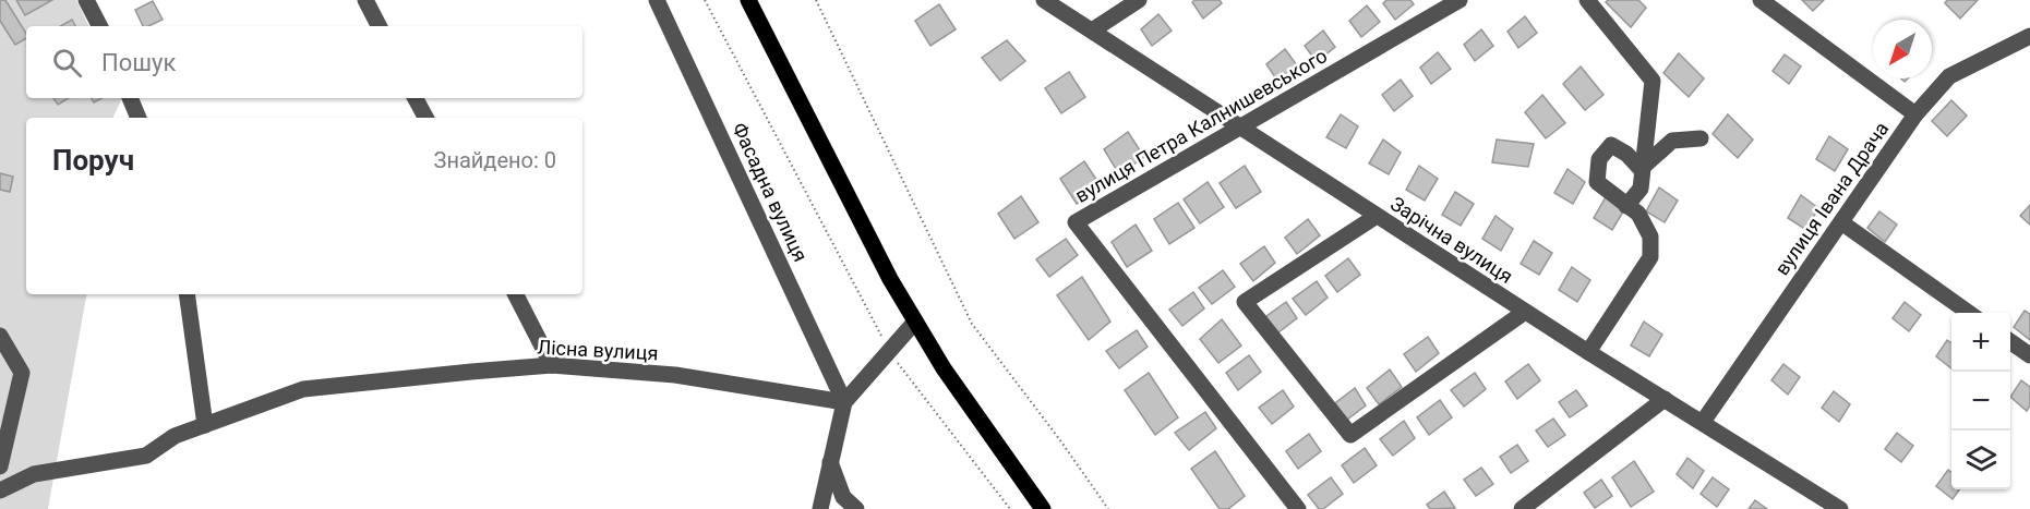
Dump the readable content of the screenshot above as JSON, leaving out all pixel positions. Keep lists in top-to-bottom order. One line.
{"streets":{"street":["вулиця Петра Калнишевського","Фасадна вулиця","вулиця Івана Драча","Зарічна вулиця","Лісна вулиця"]},"crossings":[["вулиця Петра Калнишевського","Зарічна вулиця"],["Фасадна вулиця","Лісна вулиця"],["вулиця Івана Драча","Зарічна вулиця"]],"north":"bottom left","page":{"search":"Пошук","heading":["Поруч","Знайдено: 0"],"map_buttons":["+","−"]}}
